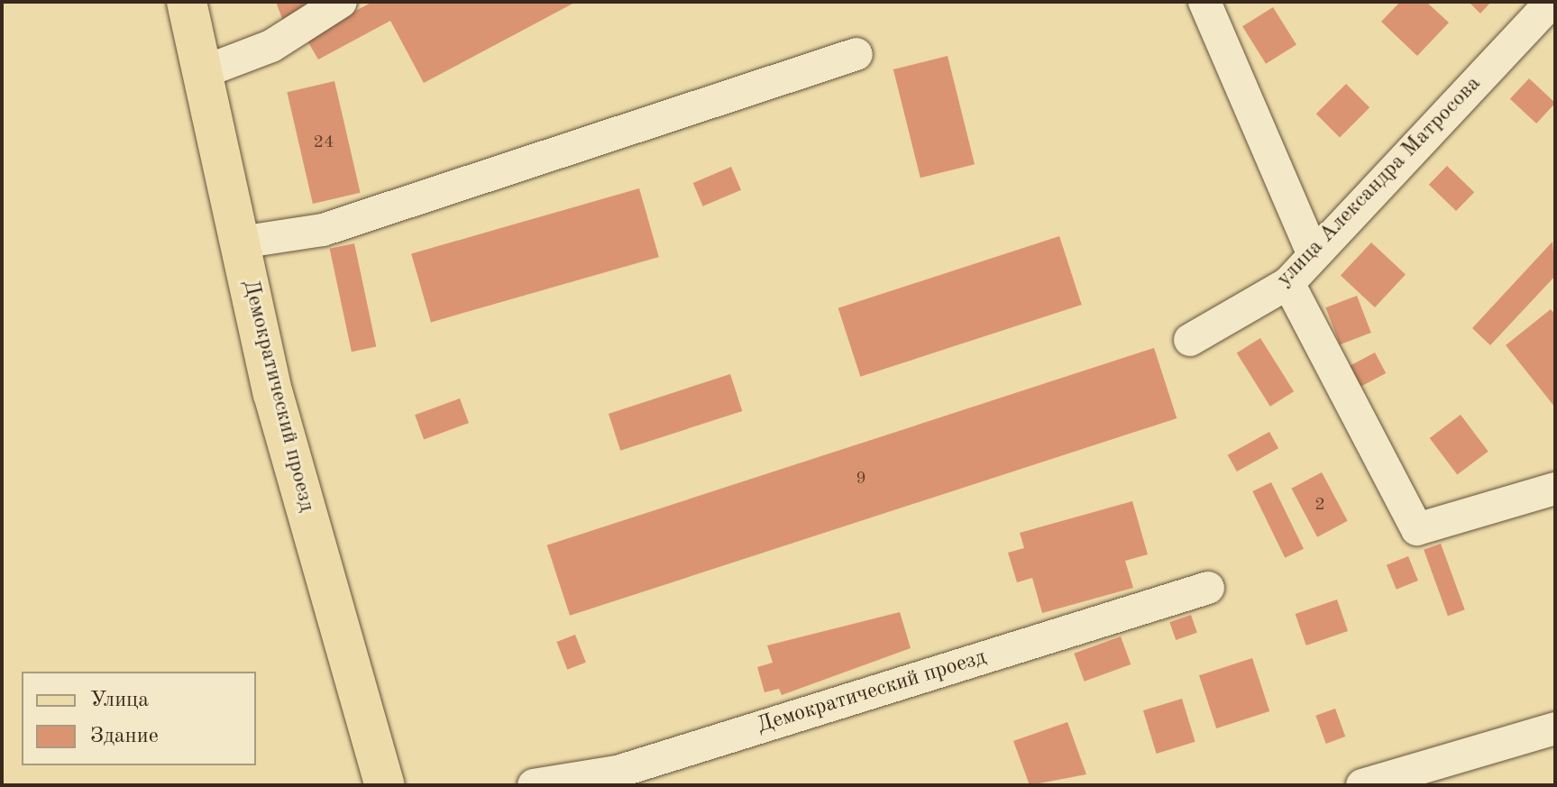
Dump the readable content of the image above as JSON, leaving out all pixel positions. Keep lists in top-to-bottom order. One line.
{"streets":{"main road":["Демократический проезд"],"street":["улица Александра Матросова"]},"house_numbers":["24","9","2"],"legend":["Улица","Здание"]}
